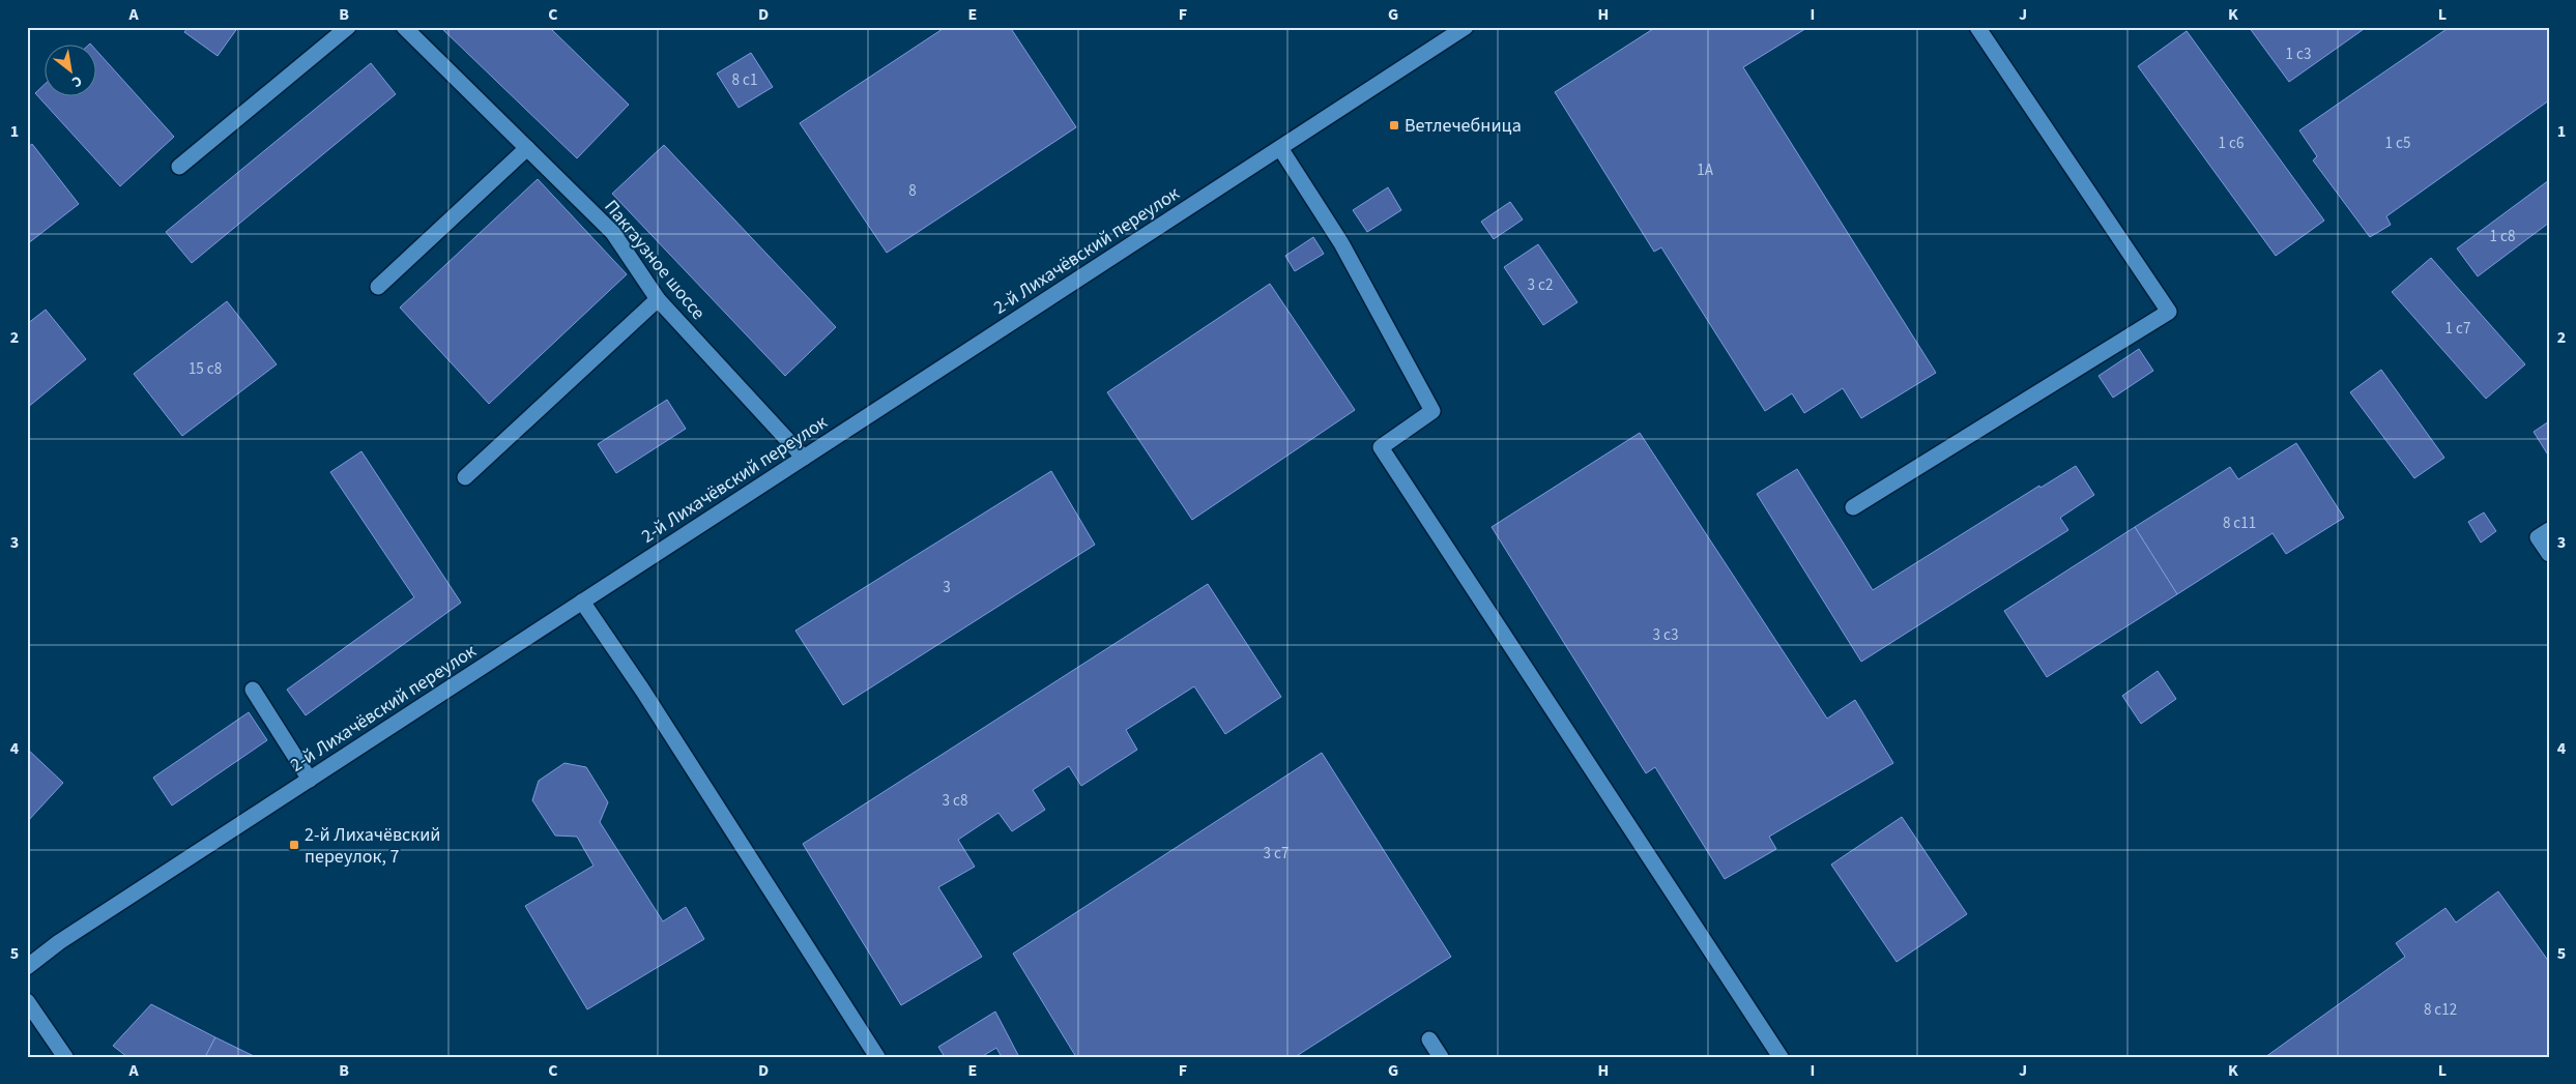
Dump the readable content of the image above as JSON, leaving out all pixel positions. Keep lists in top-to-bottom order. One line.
{"streets":{"street":["2-й Лихачёвский переулок","Пакгаузное шоссе"]},"crossings":[["2-й Лихачёвский переулок","Пакгаузное шоссе"]],"places":{"transit":["Ветлечебница","2-й Лихачёвский переулок, 7"]},"house_numbers":["1 с3","8 с1","1 с6","1 с5","1А","8","1 с8","3 с2","1 с7","15 с8","8 с11","3","3 с3","3 с8","3 с7","8 с12"],"north":"bottom right","grid":{"columns":["A","B","C","D","E","F","G","H","I","J","K","L"],"rows":["1","2","3","4","5"]}}
